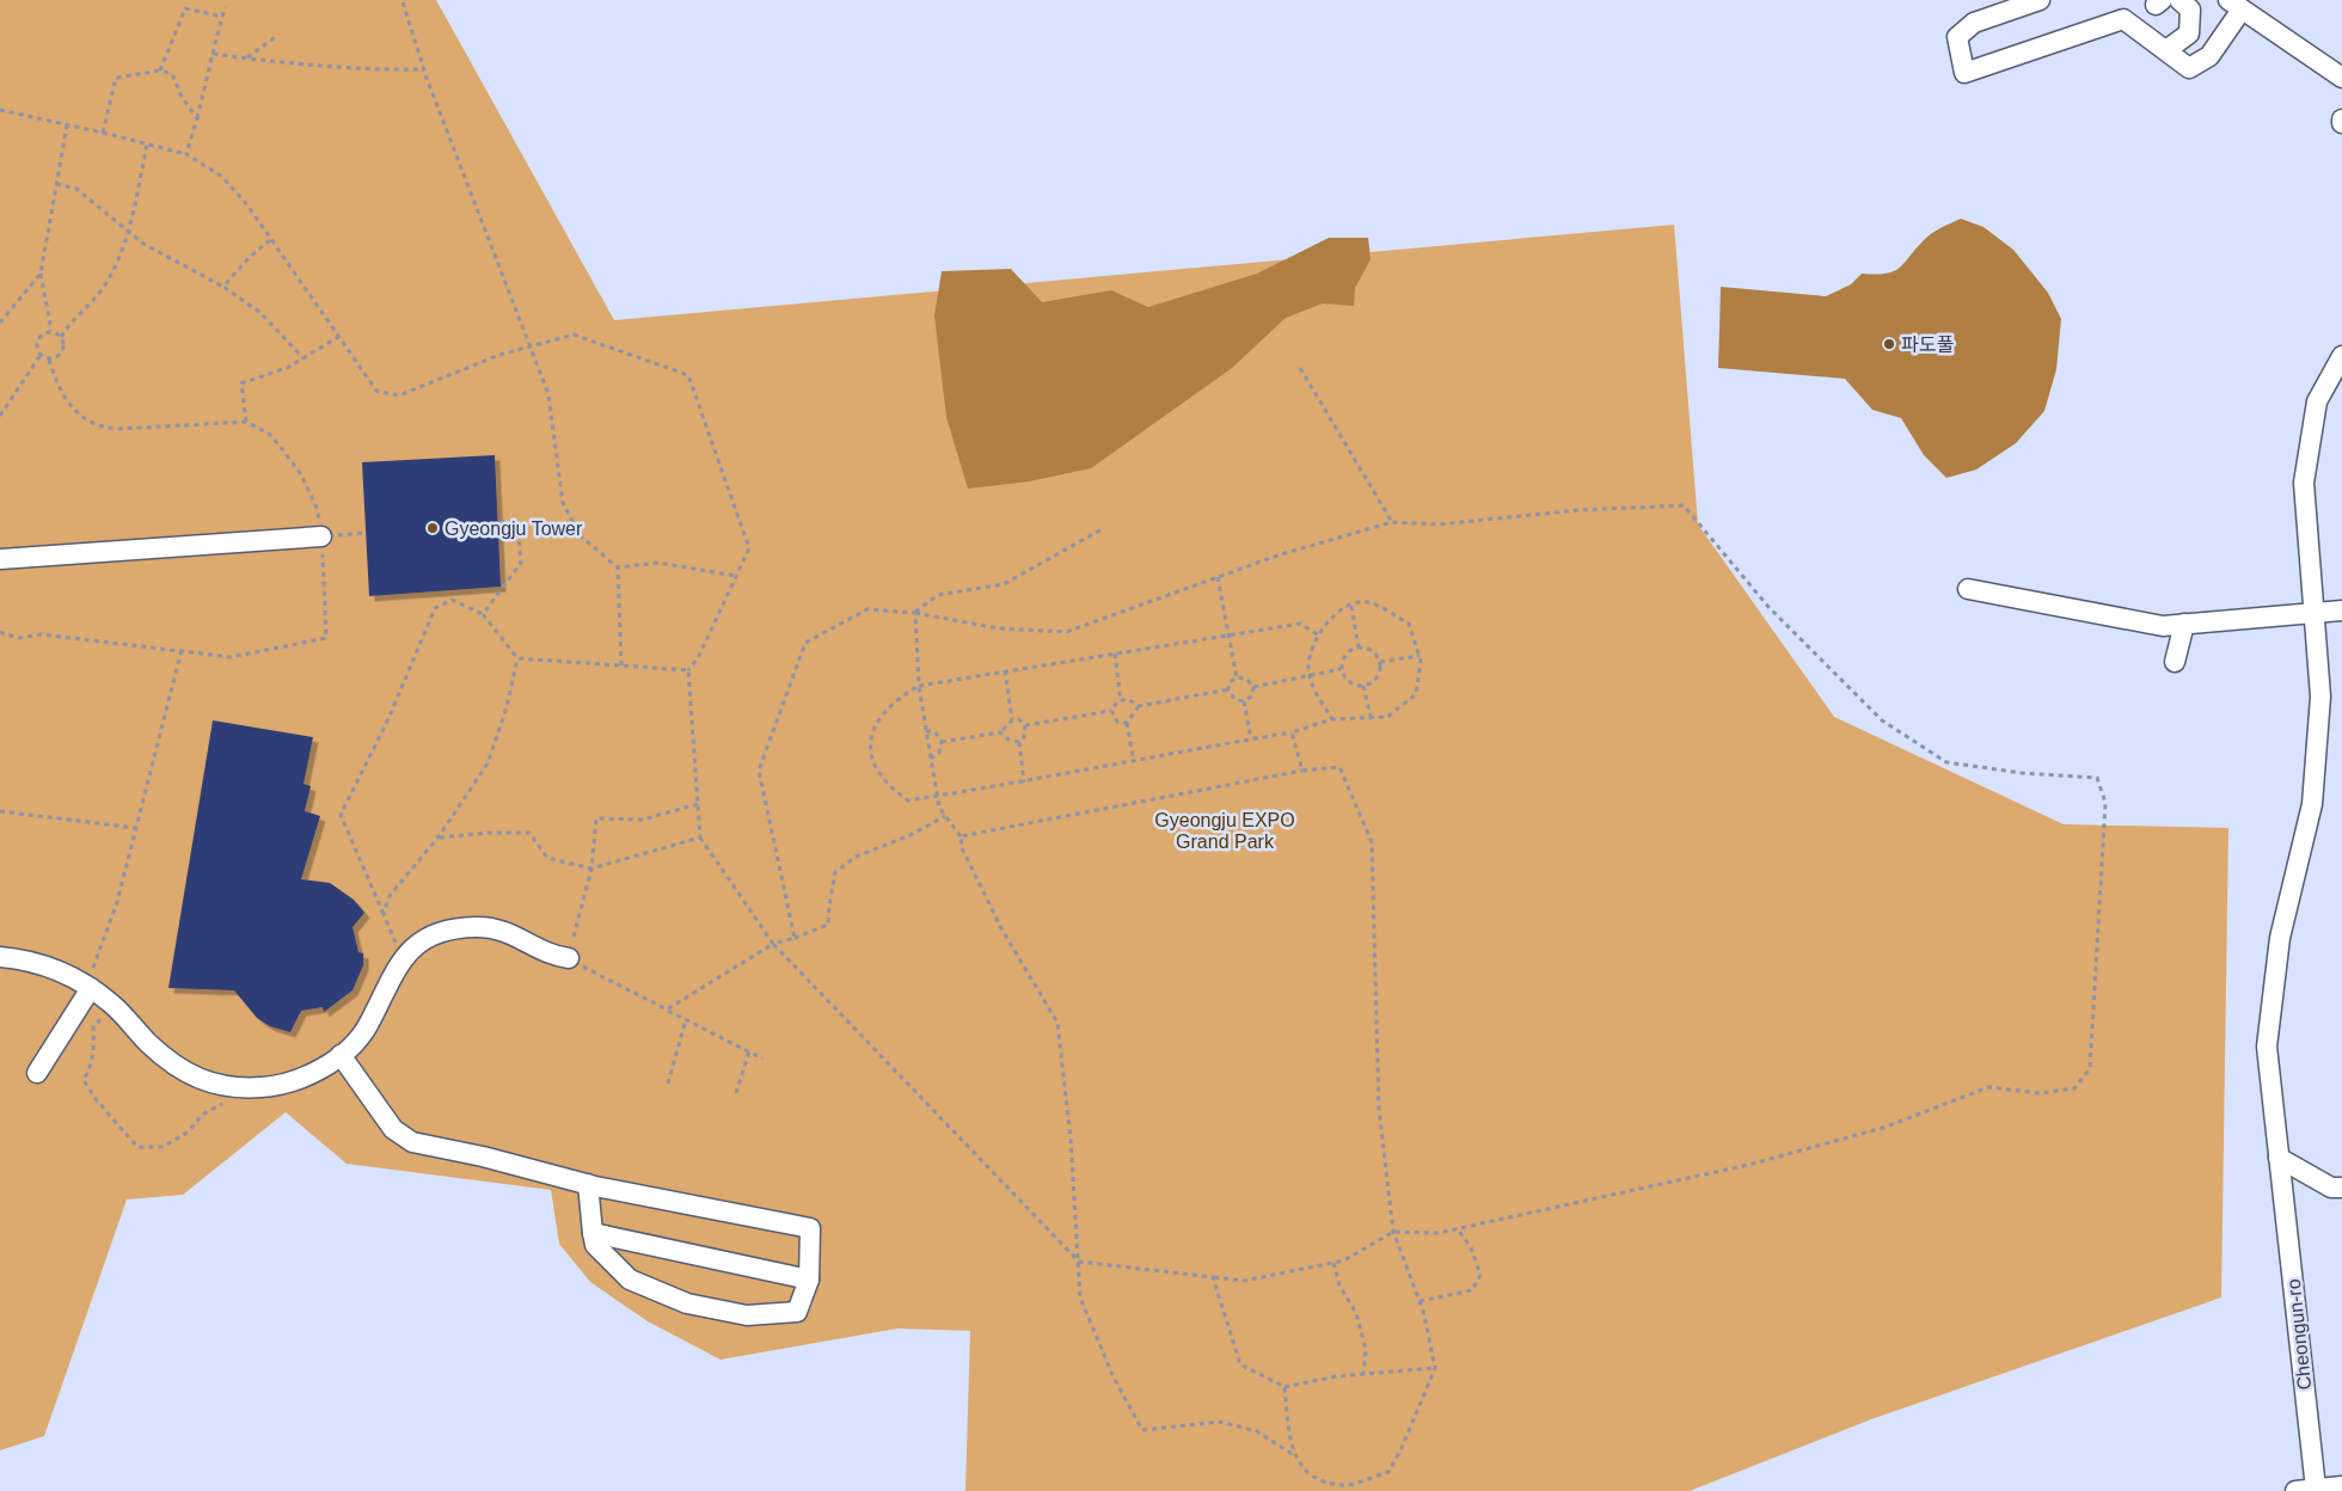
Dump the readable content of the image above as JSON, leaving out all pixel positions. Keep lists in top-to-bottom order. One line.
{"streets":{"street":["Cheongun-ro"]},"parks":["Gyeongju EXPO Grand Park"],"places":["파도풀","Gyeongju Tower"]}
